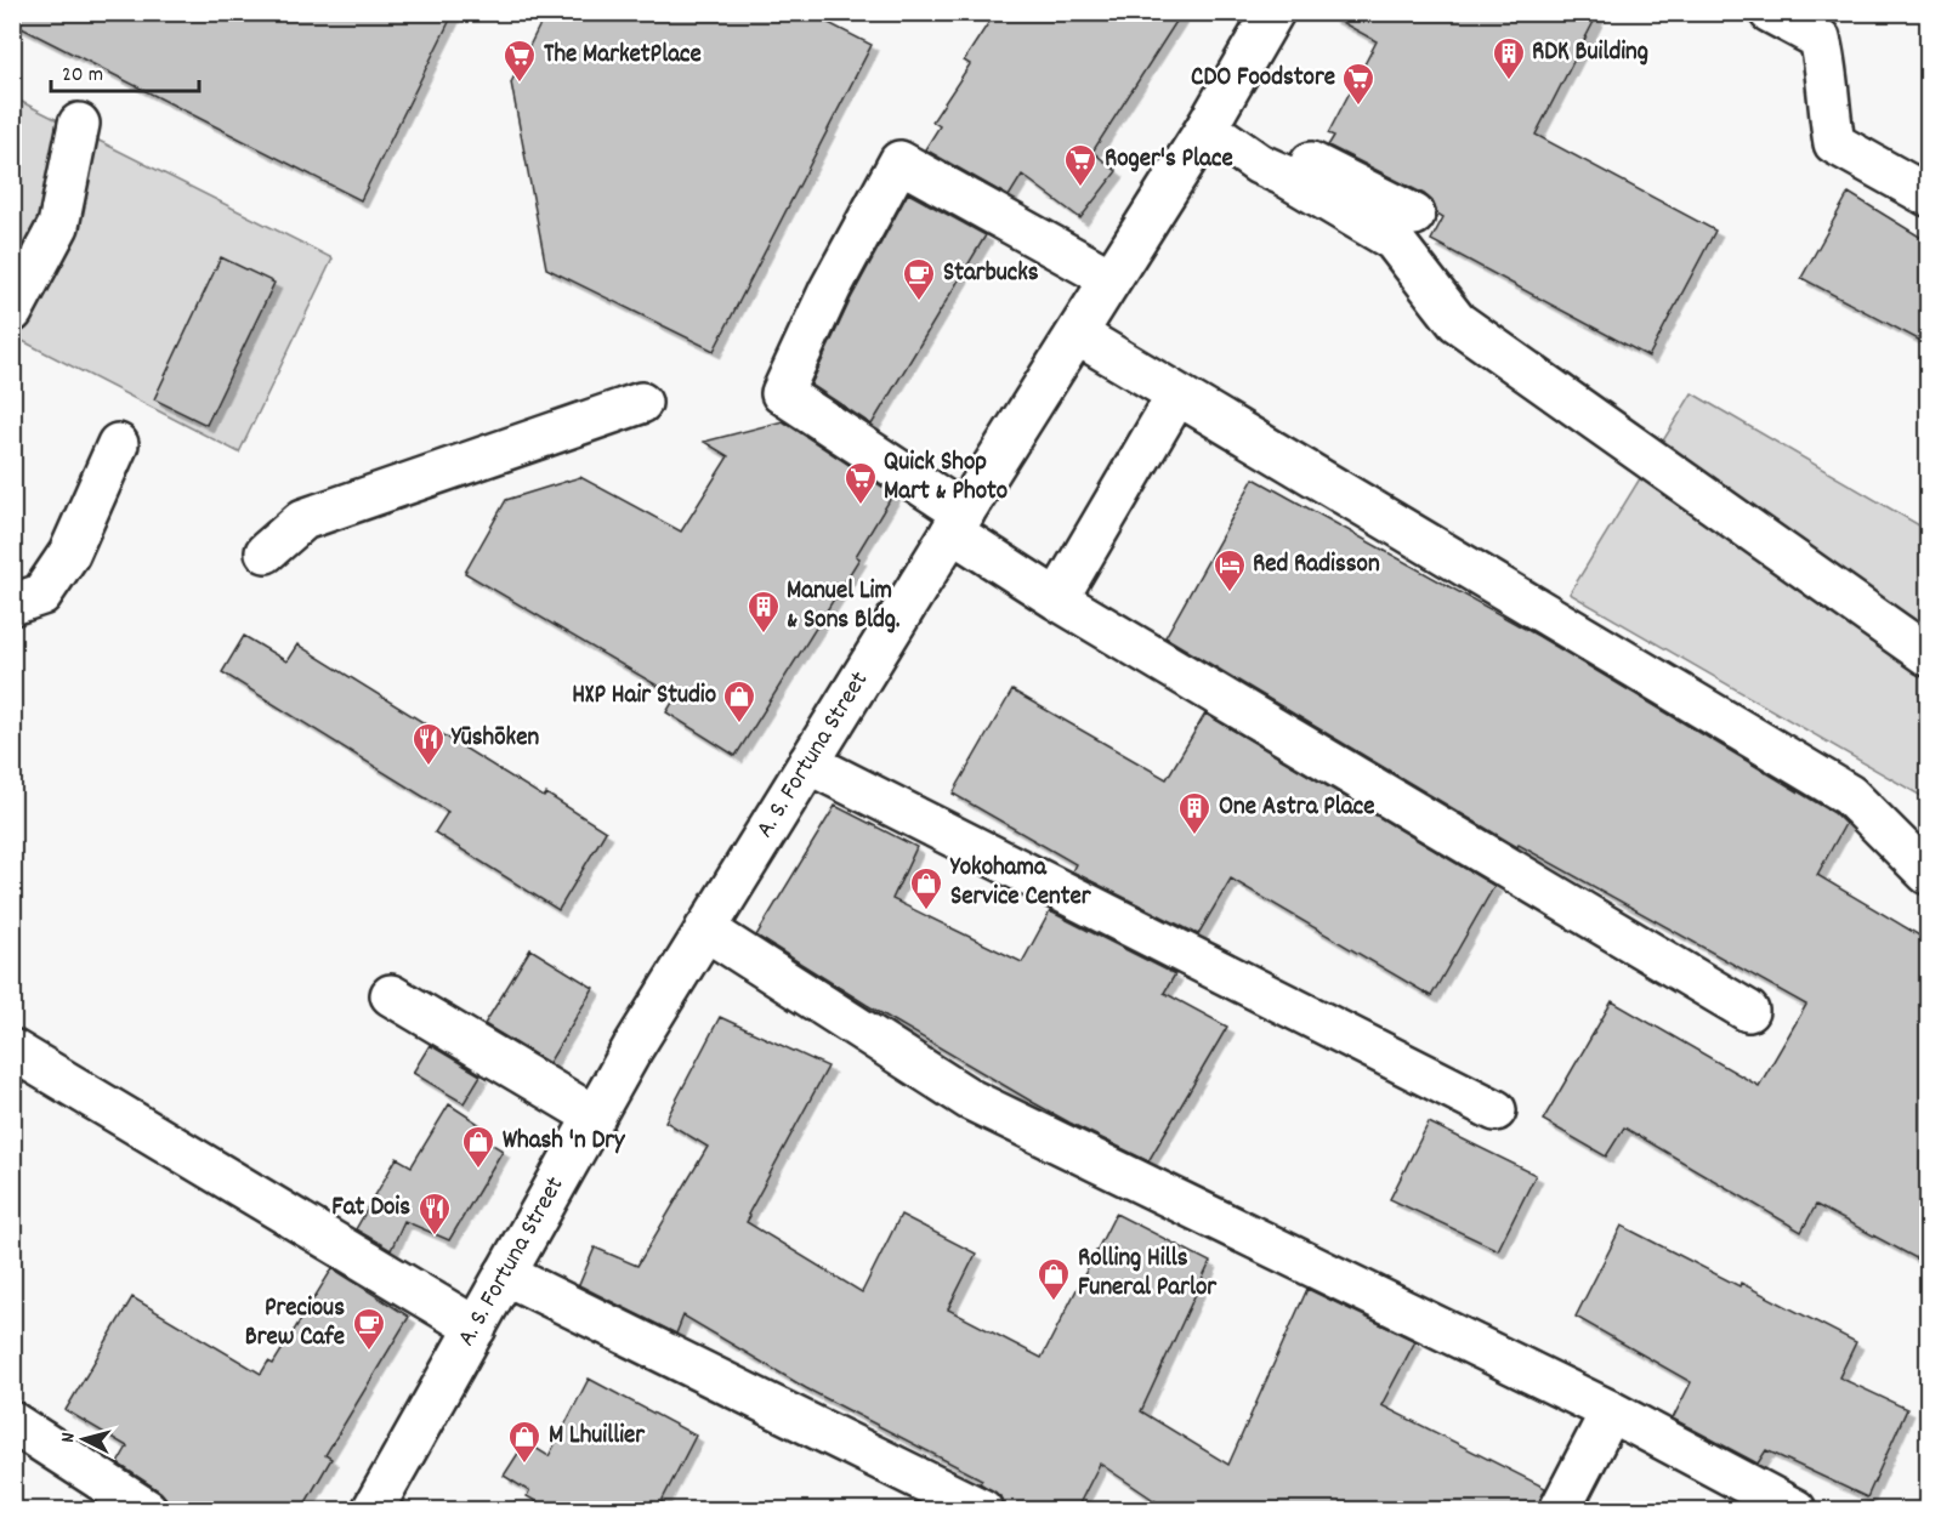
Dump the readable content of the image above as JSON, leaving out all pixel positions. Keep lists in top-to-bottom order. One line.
{"streets":{"street":["A. S. Fortuna Street"]},"places":{"building":["RDK Building","Manuel Lim & Sons Bldg.","One Astra Place"],"supermarket":["The MarketPlace","CDO Foodstore","Roger's Place","Quick Shop Mart & Photo"],"cafe":["Starbucks","Precious Brew Cafe"],"hotel":["Red Radisson"],"shop":["HXP Hair Studio","Yokohama Service Center","Whash 'n Dry","Rolling Hills Funeral Parlor","M Lhuillier"],"restaurant":["Yūshōken","Fat Dois"]},"scale_bar":"20 m","north":"left"}
